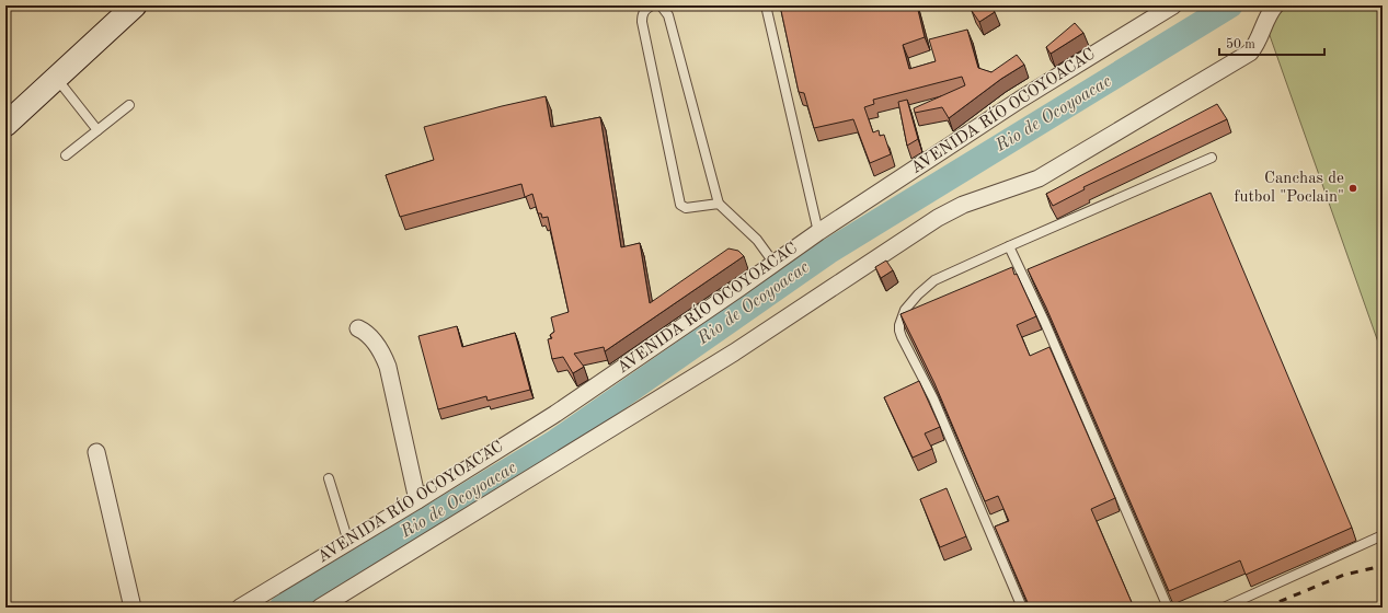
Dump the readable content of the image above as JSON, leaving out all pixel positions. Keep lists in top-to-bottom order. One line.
{"streets":{"street":["AVENIDA RÍO OCOYOACAC"]},"water":["Rio de Ocoyoacac"],"places":["Canchas de futbol \"Poclain\""],"scale_bar":"50 m"}
